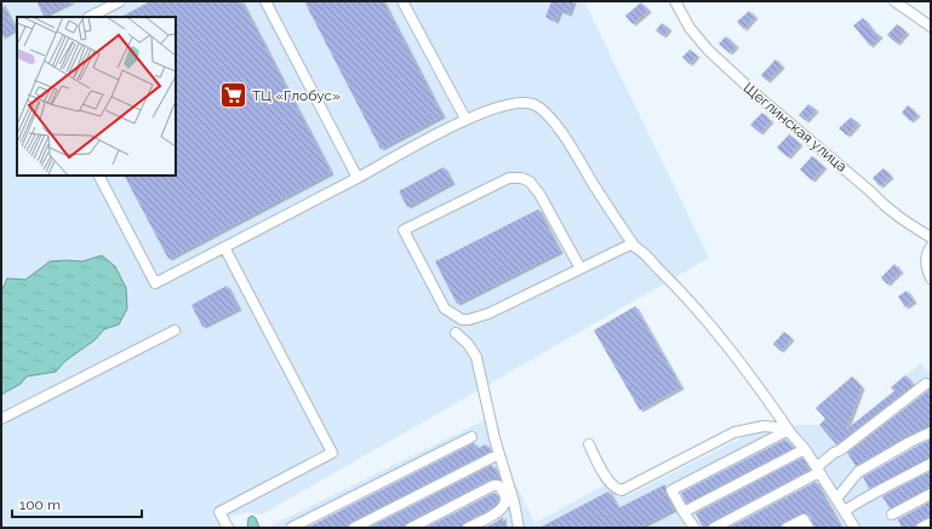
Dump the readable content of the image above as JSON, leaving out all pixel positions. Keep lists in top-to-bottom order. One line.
{"streets":{"street":["Щеглинская улица"]},"places":{"supermarket":["ТЦ «Глобус»"]},"scale_bar":"100 m"}
